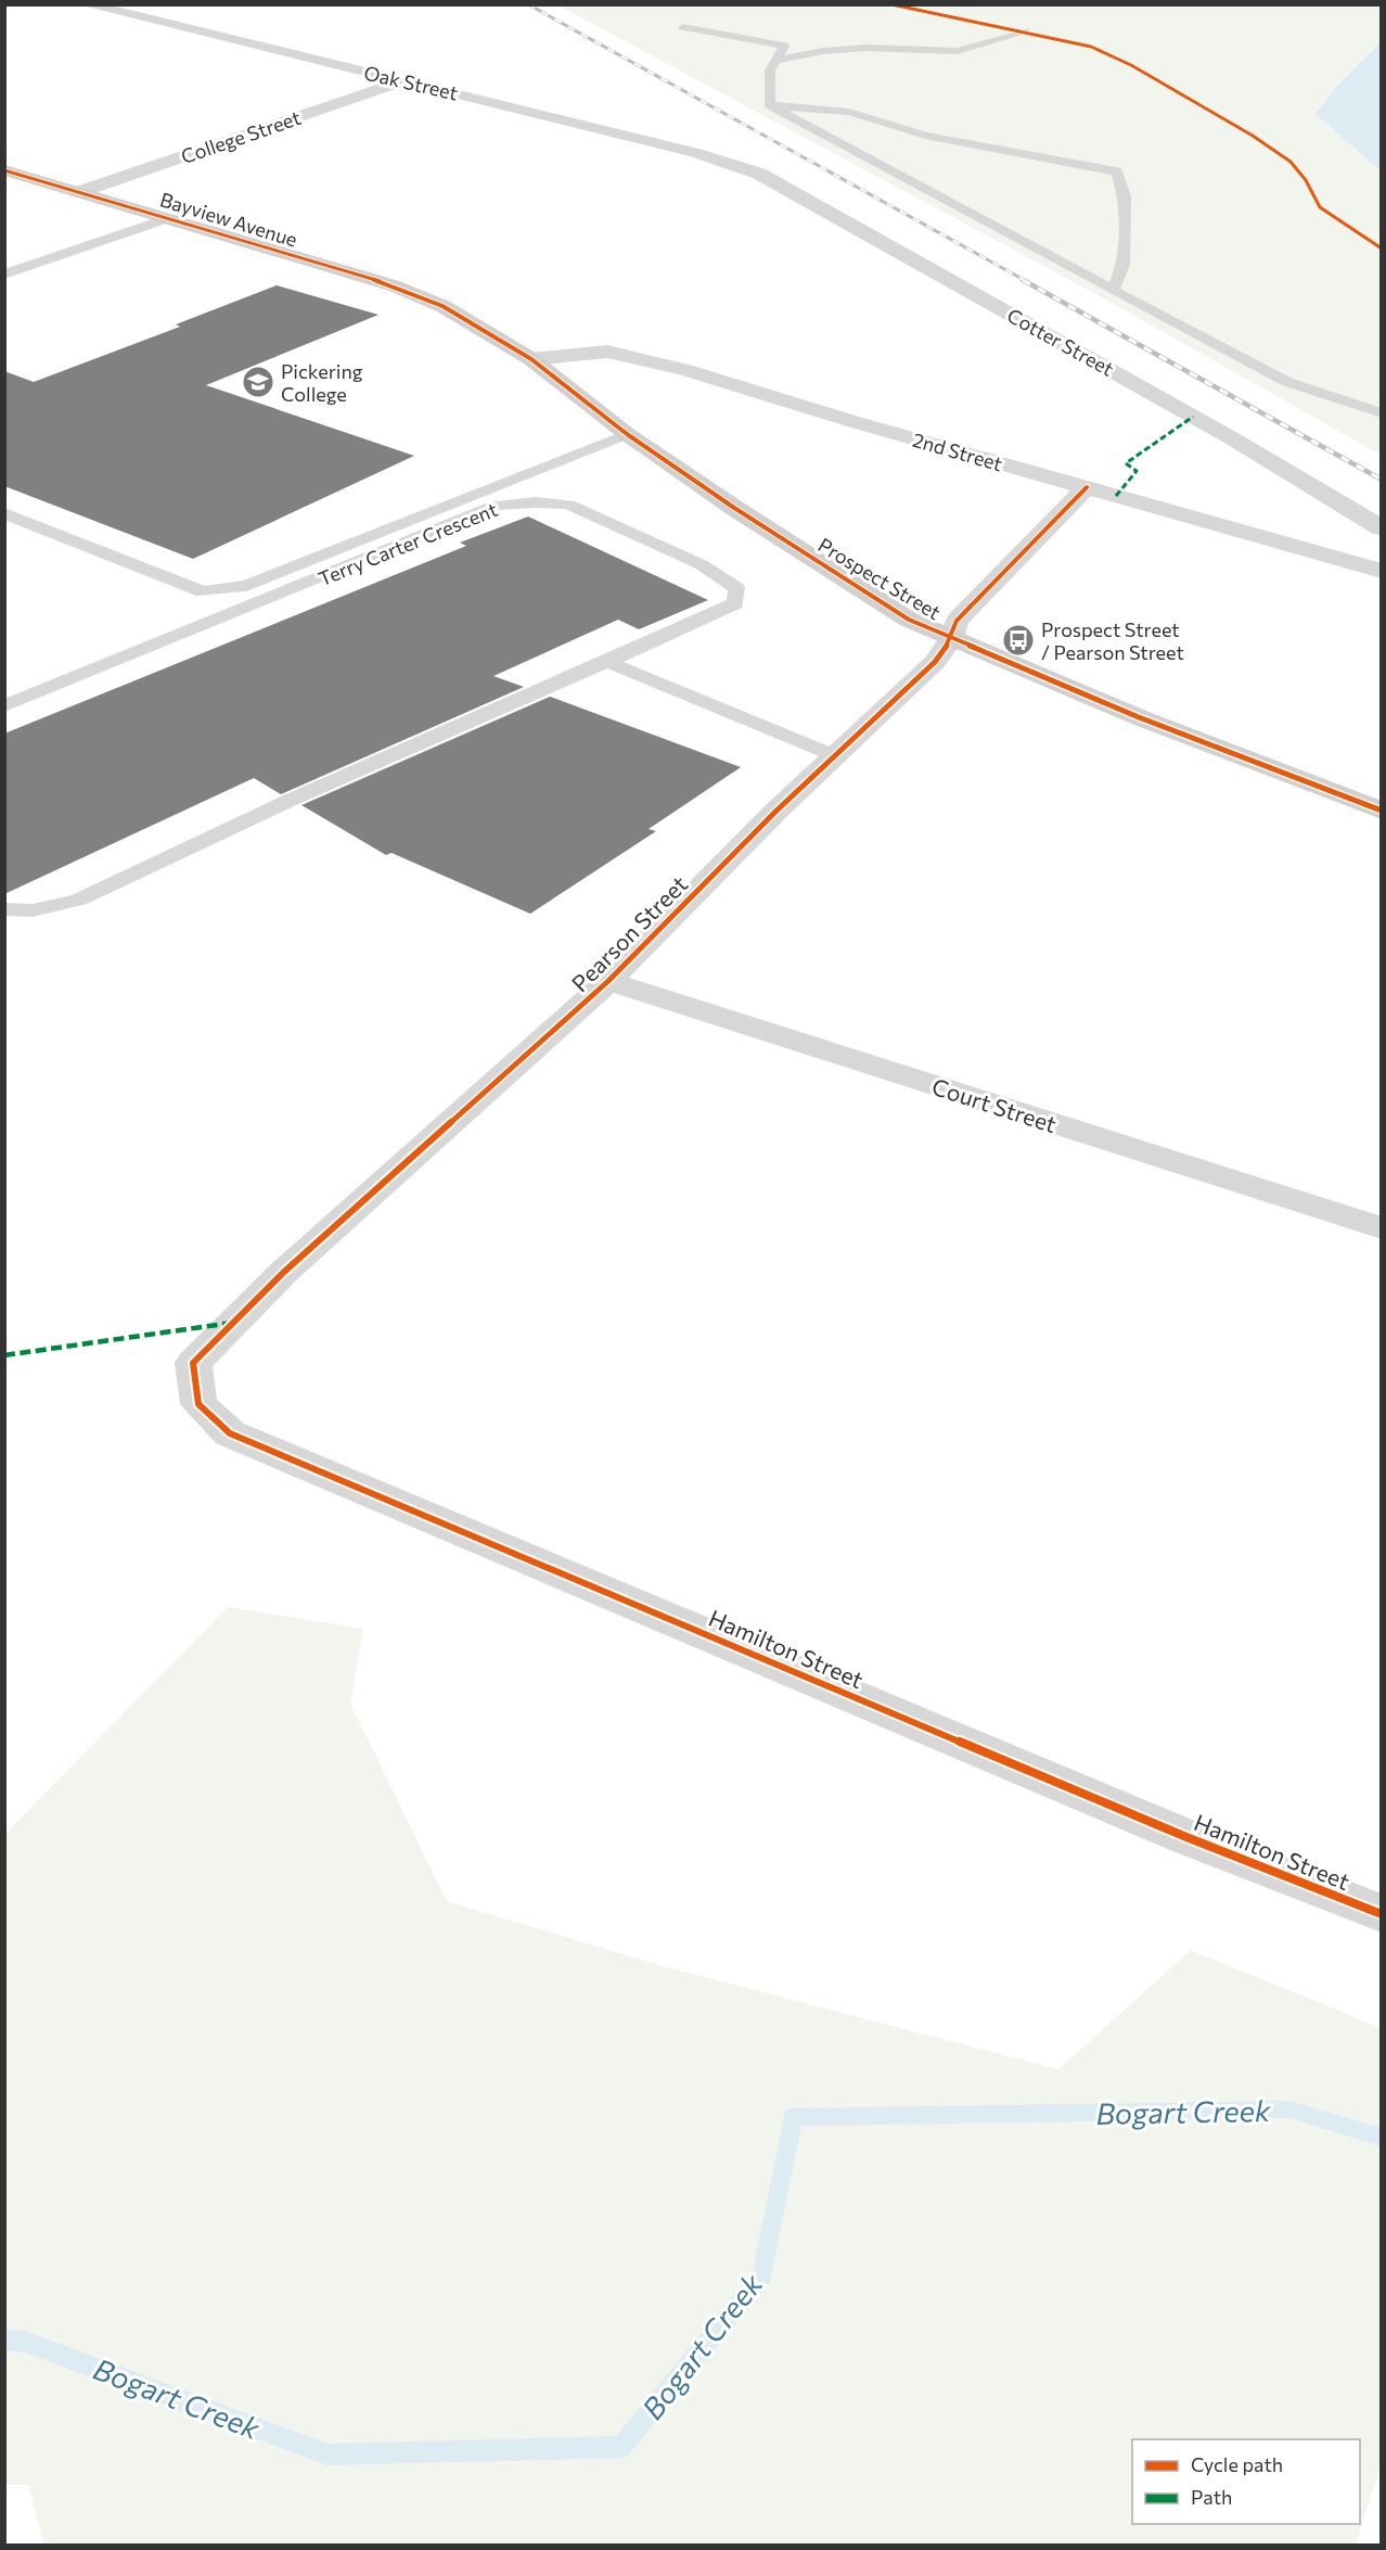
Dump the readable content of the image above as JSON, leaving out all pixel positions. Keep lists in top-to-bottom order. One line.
{"streets":{"main road":["Bayview Avenue","Prospect Street"],"street":["Oak Street","College Street","Cotter Street","2nd Street","Pearson Street","Court Street","Hamilton Street"],"lane":["Terry Carter Crescent"]},"crossings":[["Oak Street","College Street"],["Oak Street","Cotter Street"],["College Street","Bayview Avenue"],["Bayview Avenue","Prospect Street"],["2nd Street","Prospect Street"],["2nd Street","Pearson Street"],["Prospect Street","Pearson Street"],["Pearson Street","Court Street"],["Pearson Street","Hamilton Street"]],"water":["Bogart Creek"],"places":{"school or university":["Pickering College"],"bus stop":["Prospect Street / Pearson Street"]},"legend":["Cycle path","Path"]}
